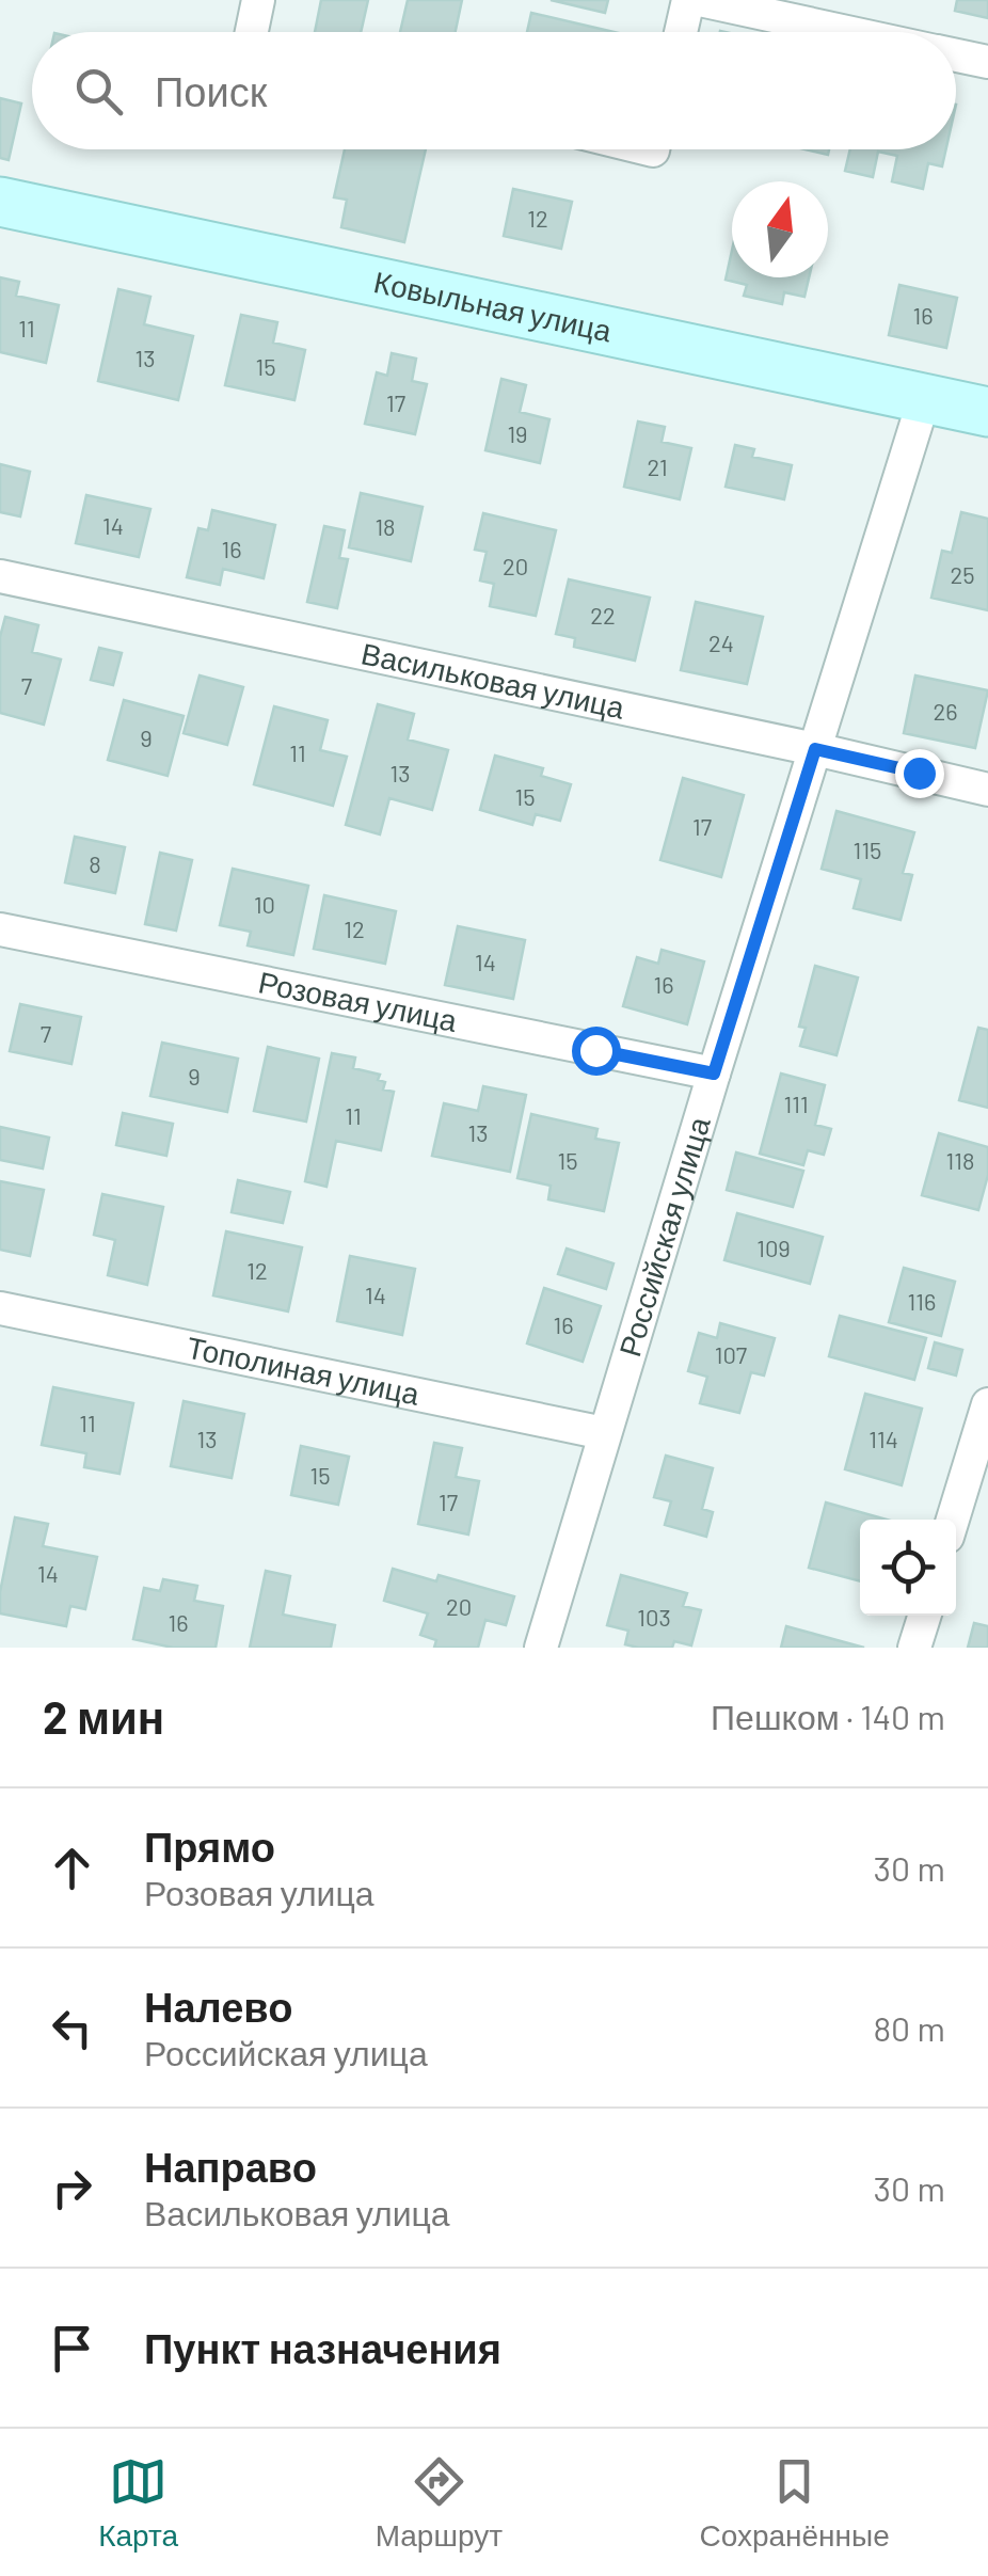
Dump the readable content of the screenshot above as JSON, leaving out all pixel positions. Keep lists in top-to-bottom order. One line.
{"streets":{"street":["Ковыльная улица","Васильковая улица","Розовая улица","Российская улица","Тополиная улица"]},"crossings":[["Ковыльная улица","Российская улица"],["Васильковая улица","Российская улица"],["Розовая улица","Российская улица"],["Российская улица","Тополиная улица"]],"house_numbers":["12","16","11","13","15","17","19","21","14","18","16","20","25","22","24","7","26","9","11","13","15","17","115","8","10","12","14","16","7","9","111","11","13","15","118","109","12","14","116","16","107","11","13","114","15","17","14","20","103","16"],"north":"top","page":{"search":"Поиск","heading":["2 мин","Пешком · 140 m"],"list":[["Прямо","Розовая улица","30 m"],["Налево","Российская улица","80 m"],["Направо","Васильковая улица","30 m"],"Пункт назначения"],"nav":["Карта","Маршрут","Сохранённые"]}}
